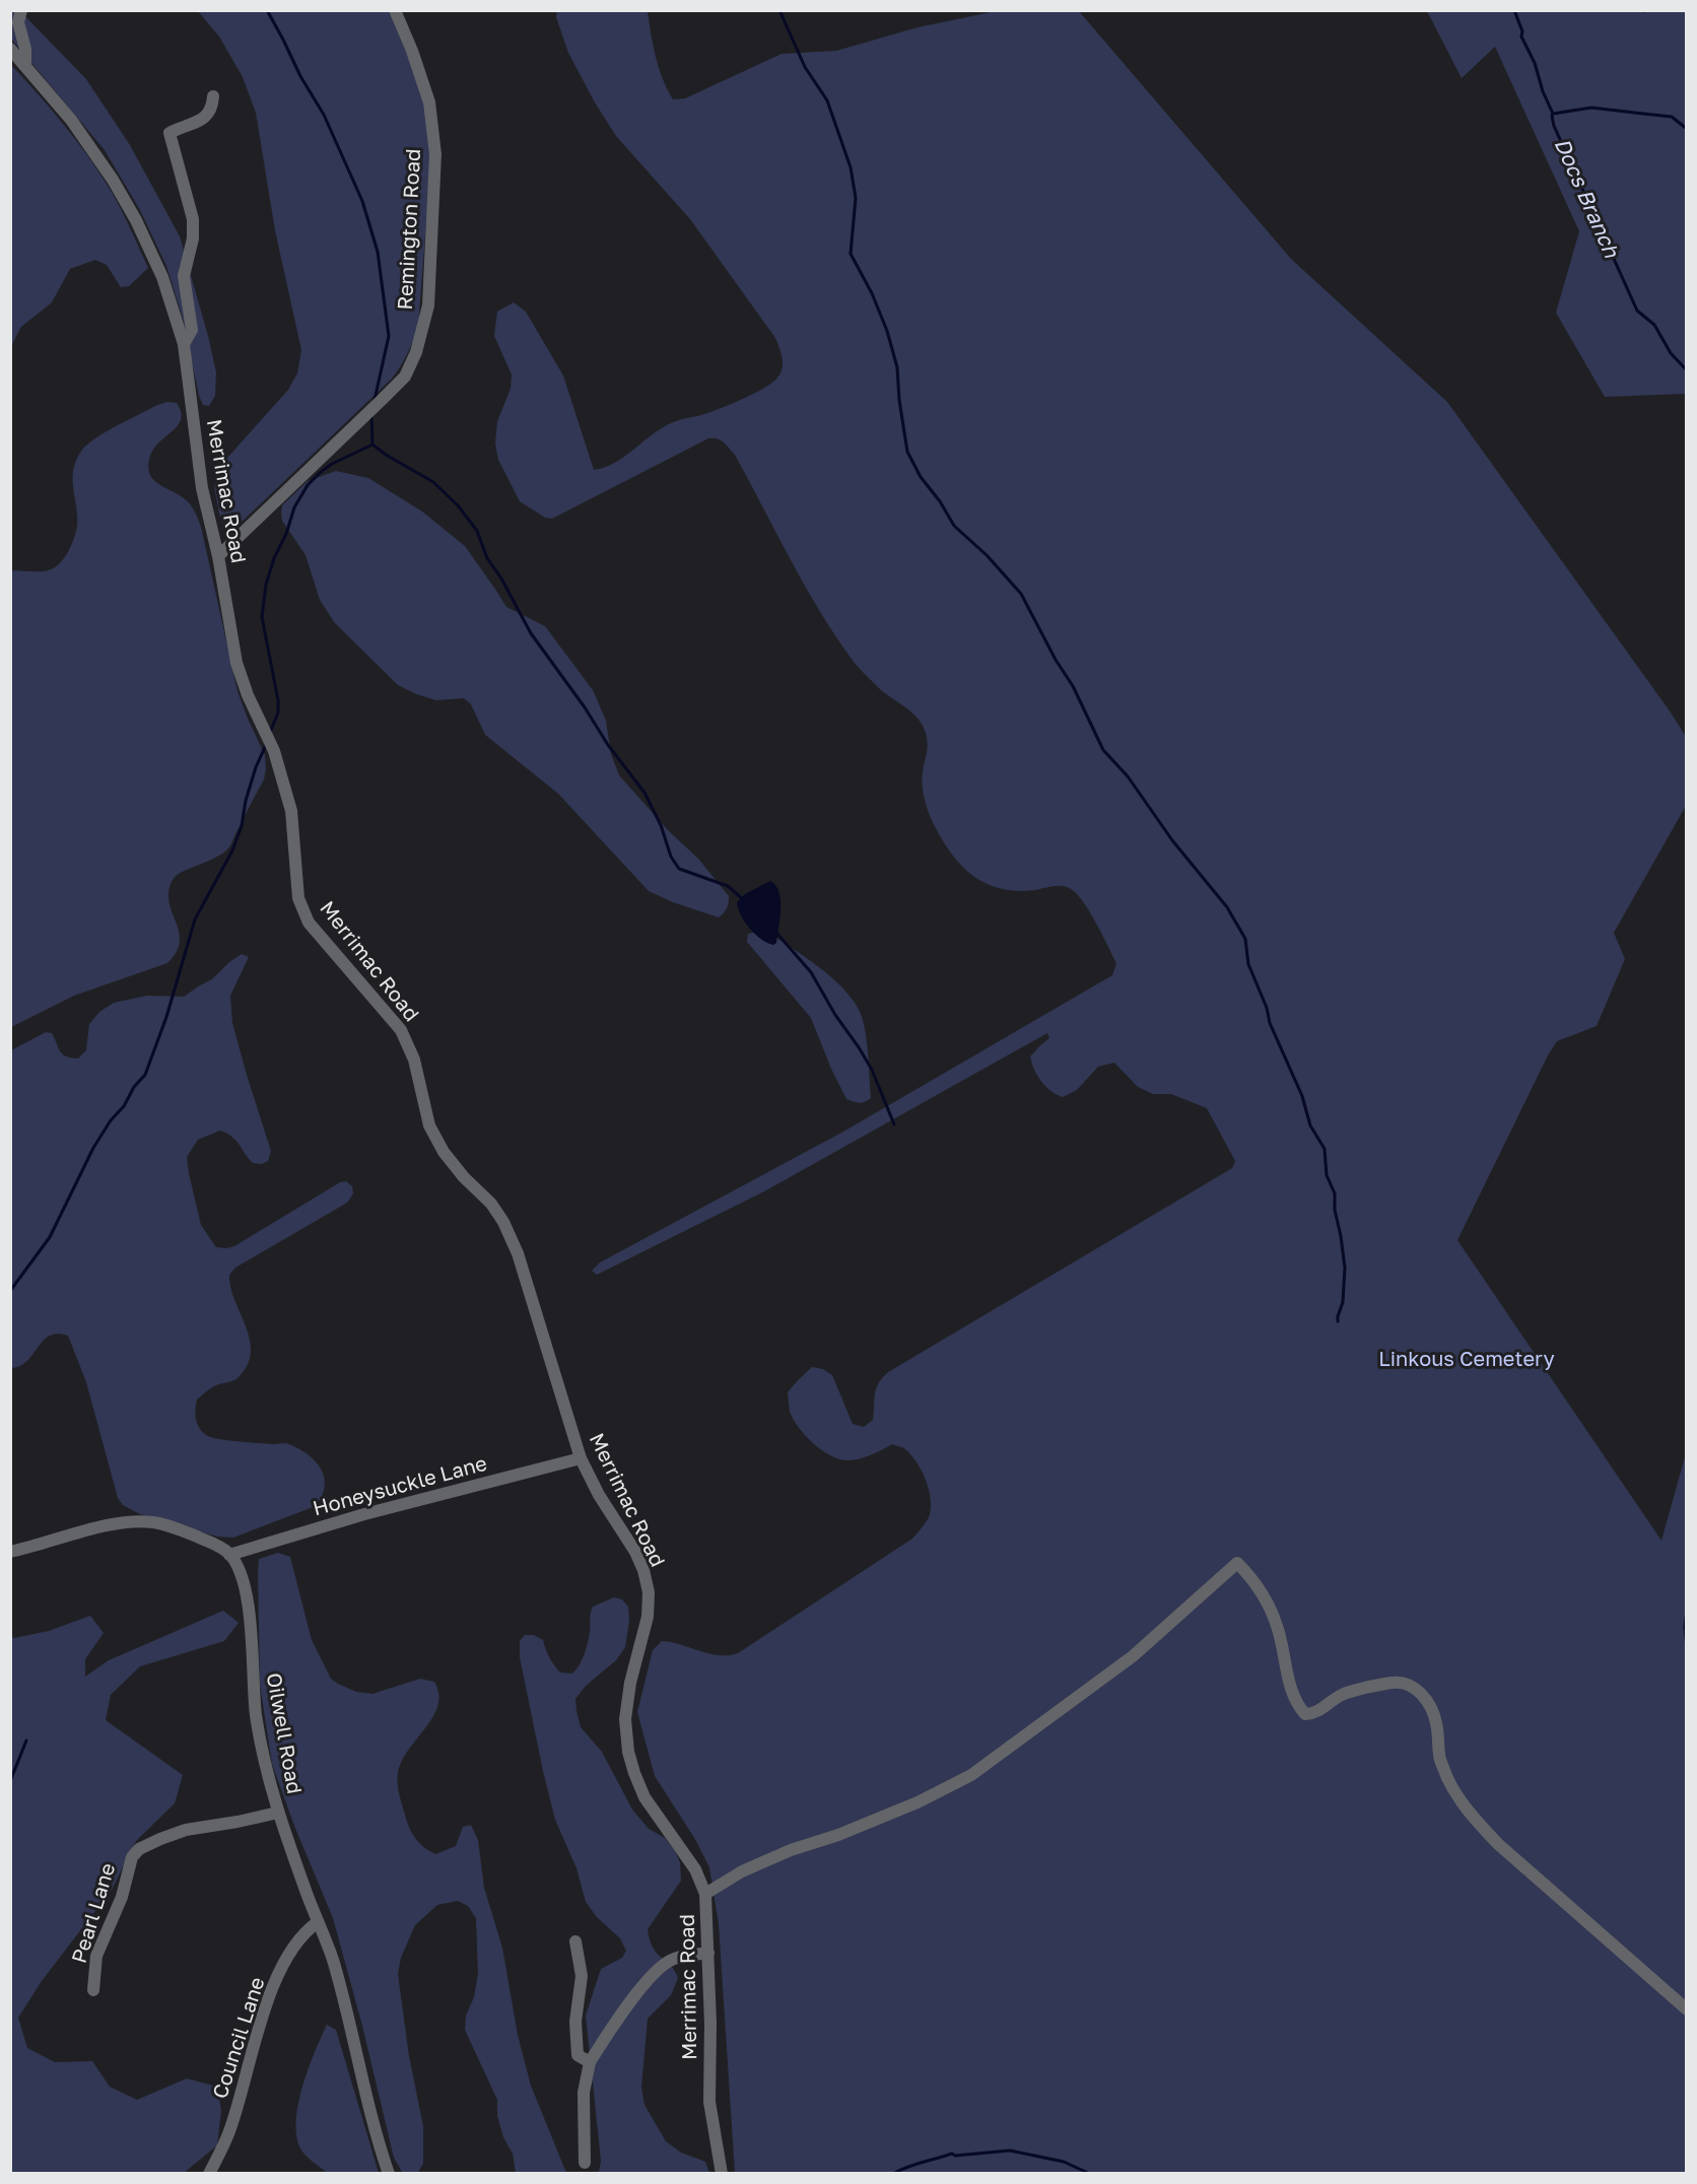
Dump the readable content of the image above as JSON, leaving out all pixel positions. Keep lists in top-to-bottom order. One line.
{"streets":{"street":["Remington Road","Merrimac Road","Honeysuckle Lane","Oilwell Road","Pearl Lane","Council Lane"]},"crossings":[["Remington Road","Merrimac Road"],["Merrimac Road","Honeysuckle Lane"],["Honeysuckle Lane","Oilwell Road"],["Oilwell Road","Pearl Lane"],["Oilwell Road","Council Lane"]],"water":["Docs Branch"],"parks":["Linkous Cemetery"]}
